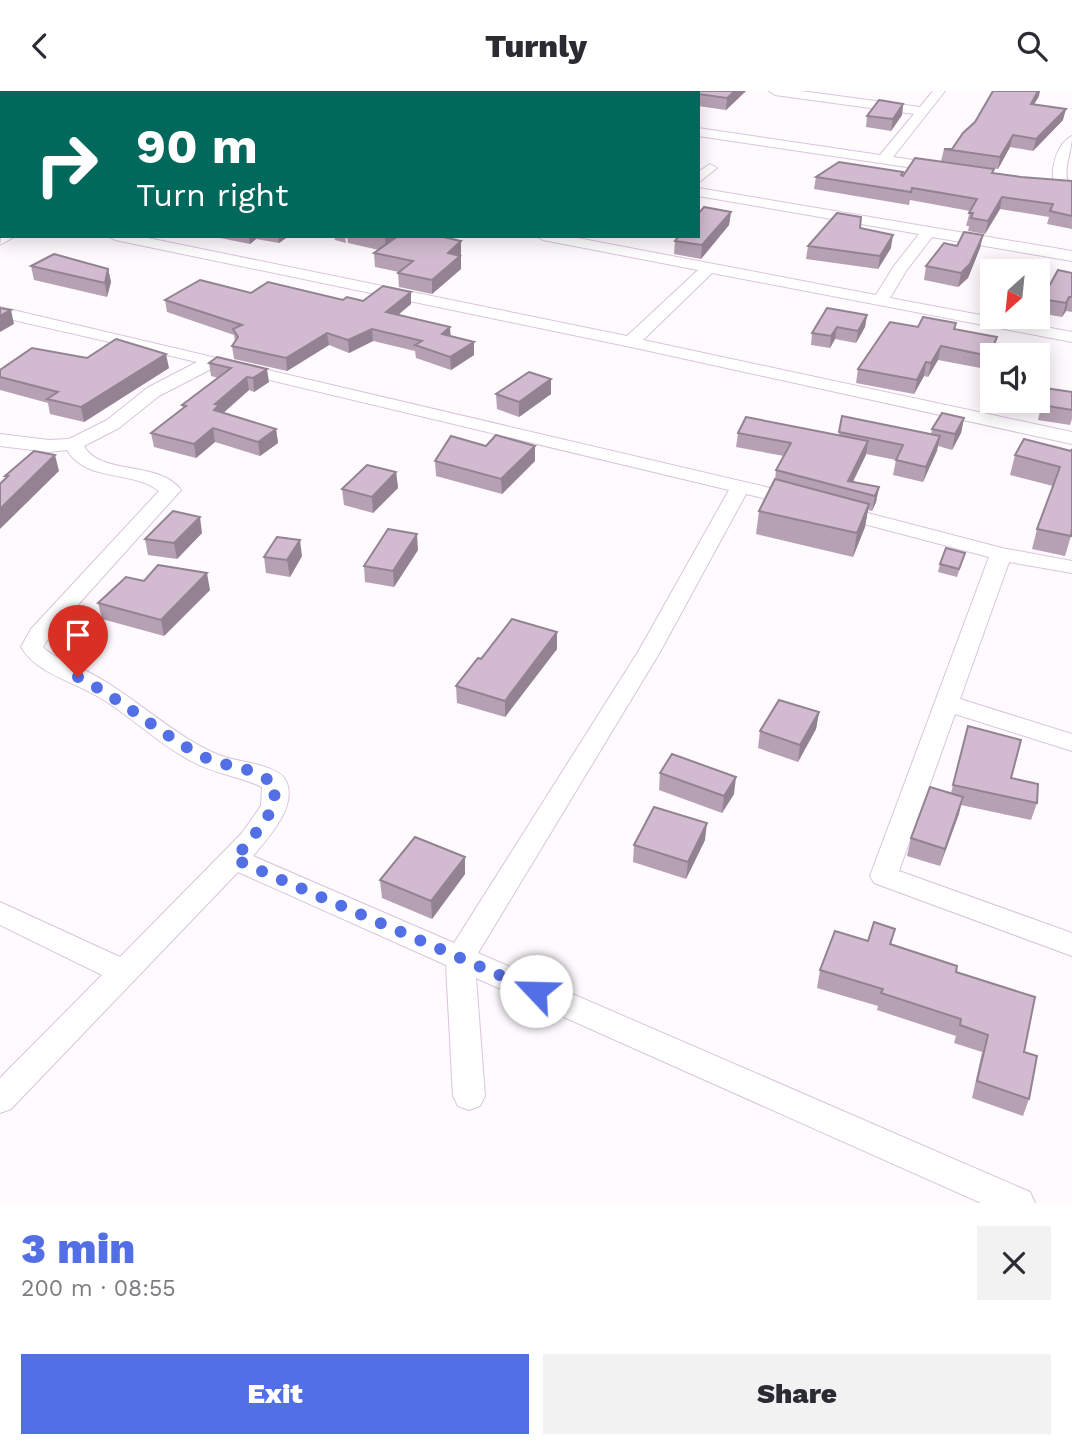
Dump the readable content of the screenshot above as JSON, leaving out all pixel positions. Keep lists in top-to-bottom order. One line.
{"north":"bottom left","page":{"header":"Turnly","turn":["90 m","Turn right"],"heading":["3 min","200 m · 08:55"],"buttons":["Exit","Share"]}}
